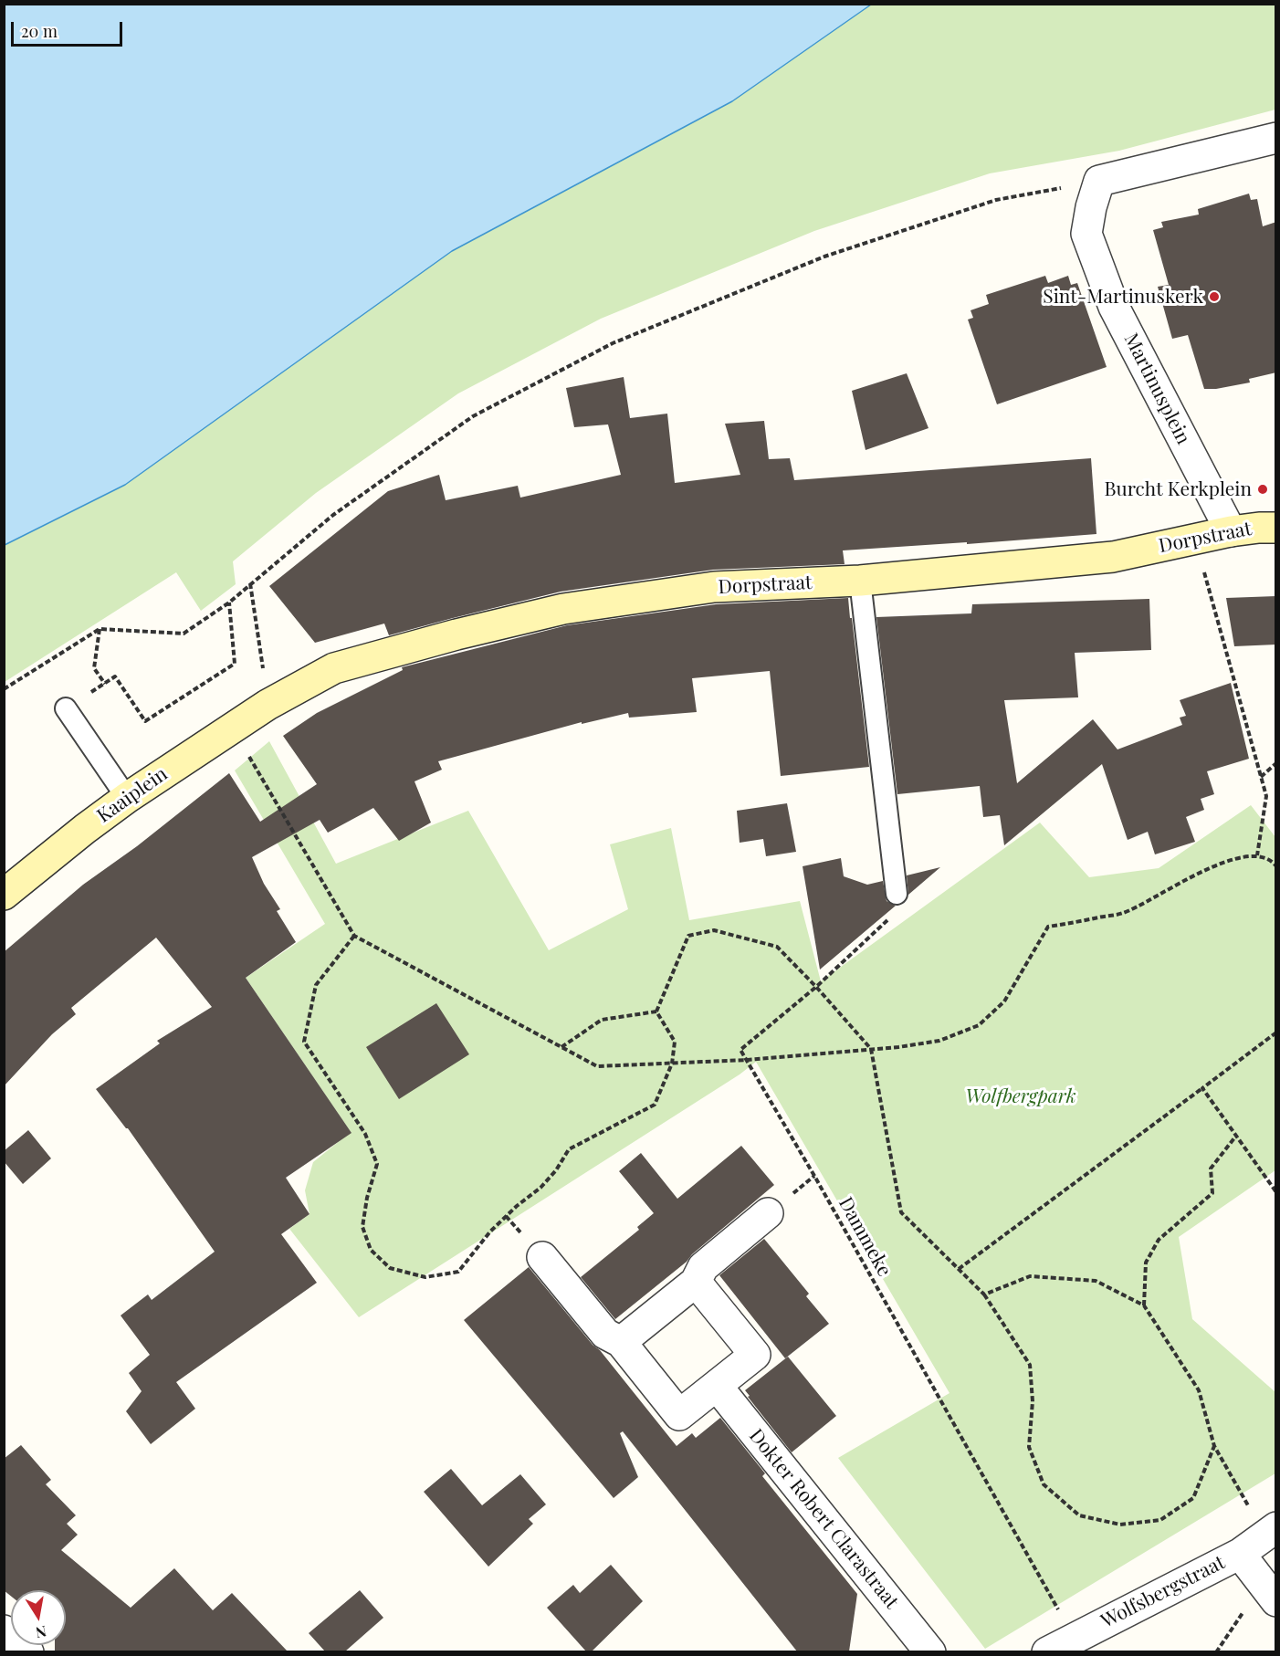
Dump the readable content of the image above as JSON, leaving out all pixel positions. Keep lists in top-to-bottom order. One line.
{"streets":{"street":["Martinusplein","Dorpstraat","Kaaiplein","Dokter Robert Clarastraat","Wolfsbergstraat"],"path":["Dammeke"]},"crossings":[["Martinusplein","Dorpstraat"],["Dorpstraat","Kaaiplein"],["Dammeke","Wolfsbergstraat"]],"parks":["Wolfbergpark"],"places":["Sint-Martinuskerk","Burcht Kerkplein"],"scale_bar":"20 m","north":"bottom"}
